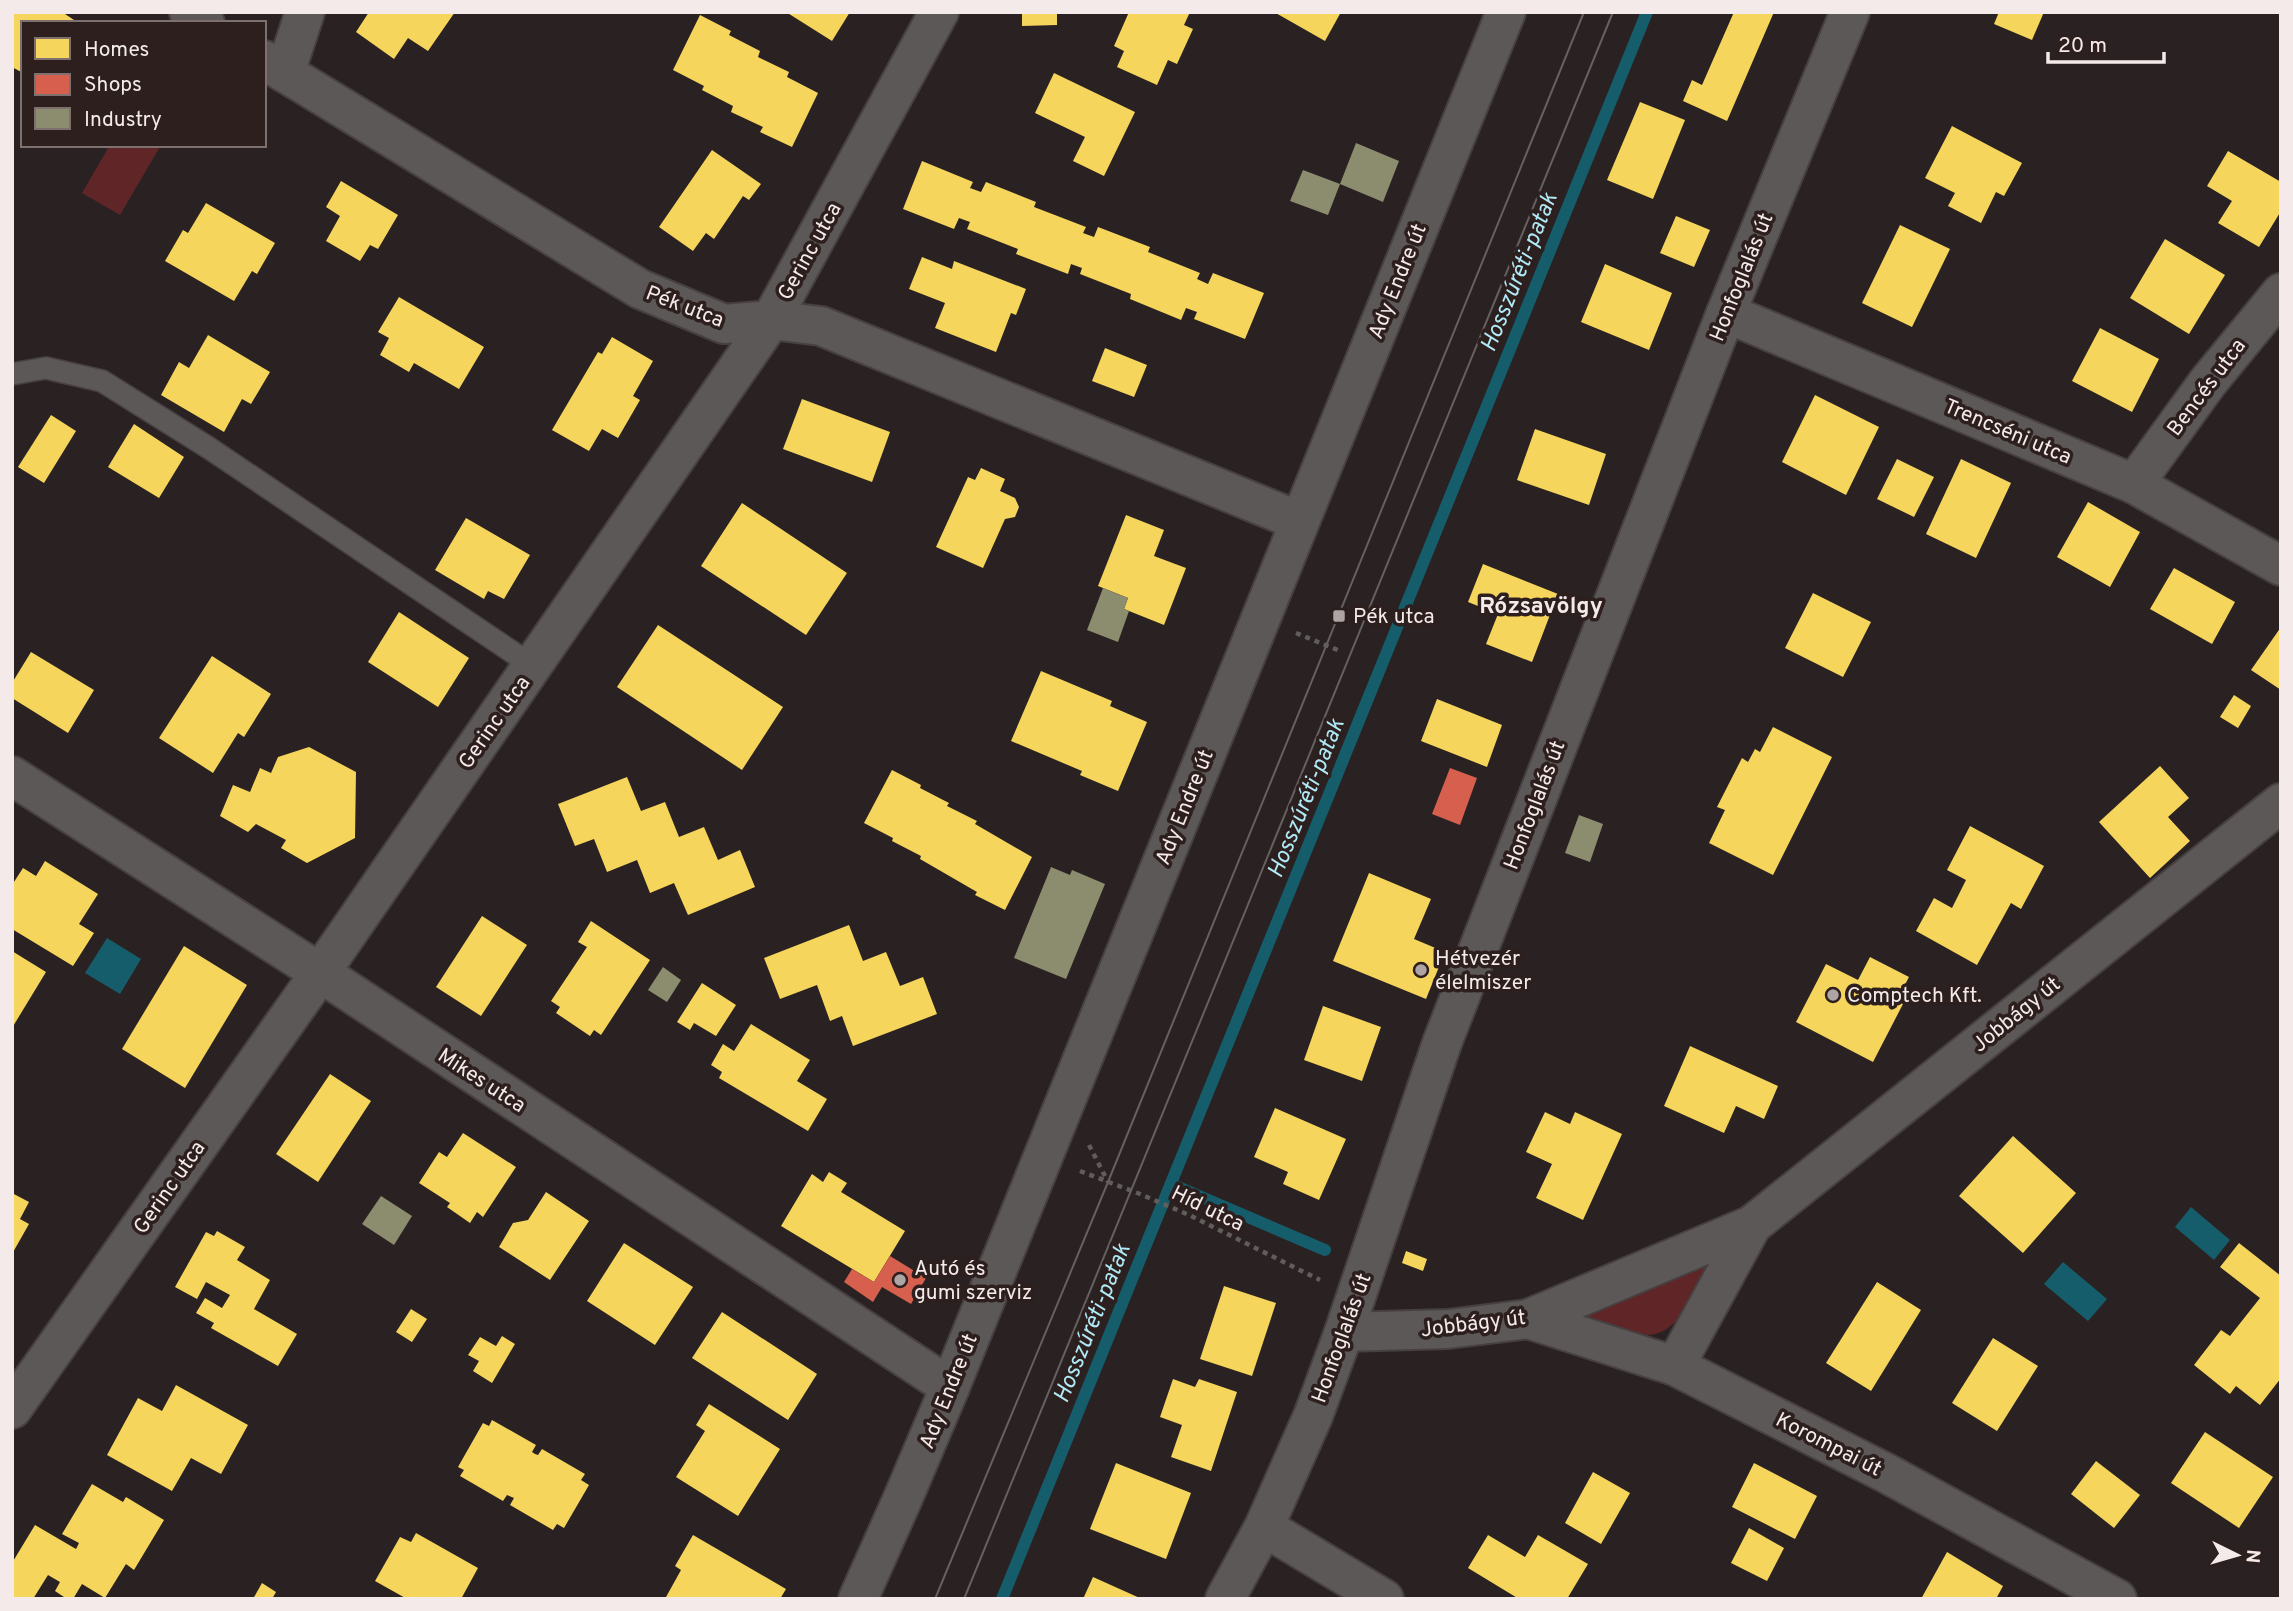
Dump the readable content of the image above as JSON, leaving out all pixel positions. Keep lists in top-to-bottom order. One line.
{"streets":{"street":["Gerinc utca","Honfoglalás út","Ady Endre út","Pék utca","Bencés utca","Trencséni utca","Jobbágy út","Mikes utca","Korompai út"],"path":["Híd utca"]},"crossings":[["Gerinc utca","Pék utca"],["Gerinc utca","Mikes utca"],["Honfoglalás út","Trencséni utca"],["Honfoglalás út","Jobbágy út"],["Honfoglalás út","Híd utca"],["Ady Endre út","Pék utca"],["Ady Endre út","Mikes utca"],["Ady Endre út","Híd utca"],["Bencés utca","Trencséni utca"],["Jobbágy út","Korompai út"]],"districts":["Rózsavölgy"],"water":["Hosszúréti-patak"],"places":{"transit":["Pék utca"],"other":["Hétvezér élelmiszer","Comptech Kft.","Autó és gumi szerviz"]},"legend":["Homes","Shops","Industry"],"scale_bar":"20 m","north":"right"}
